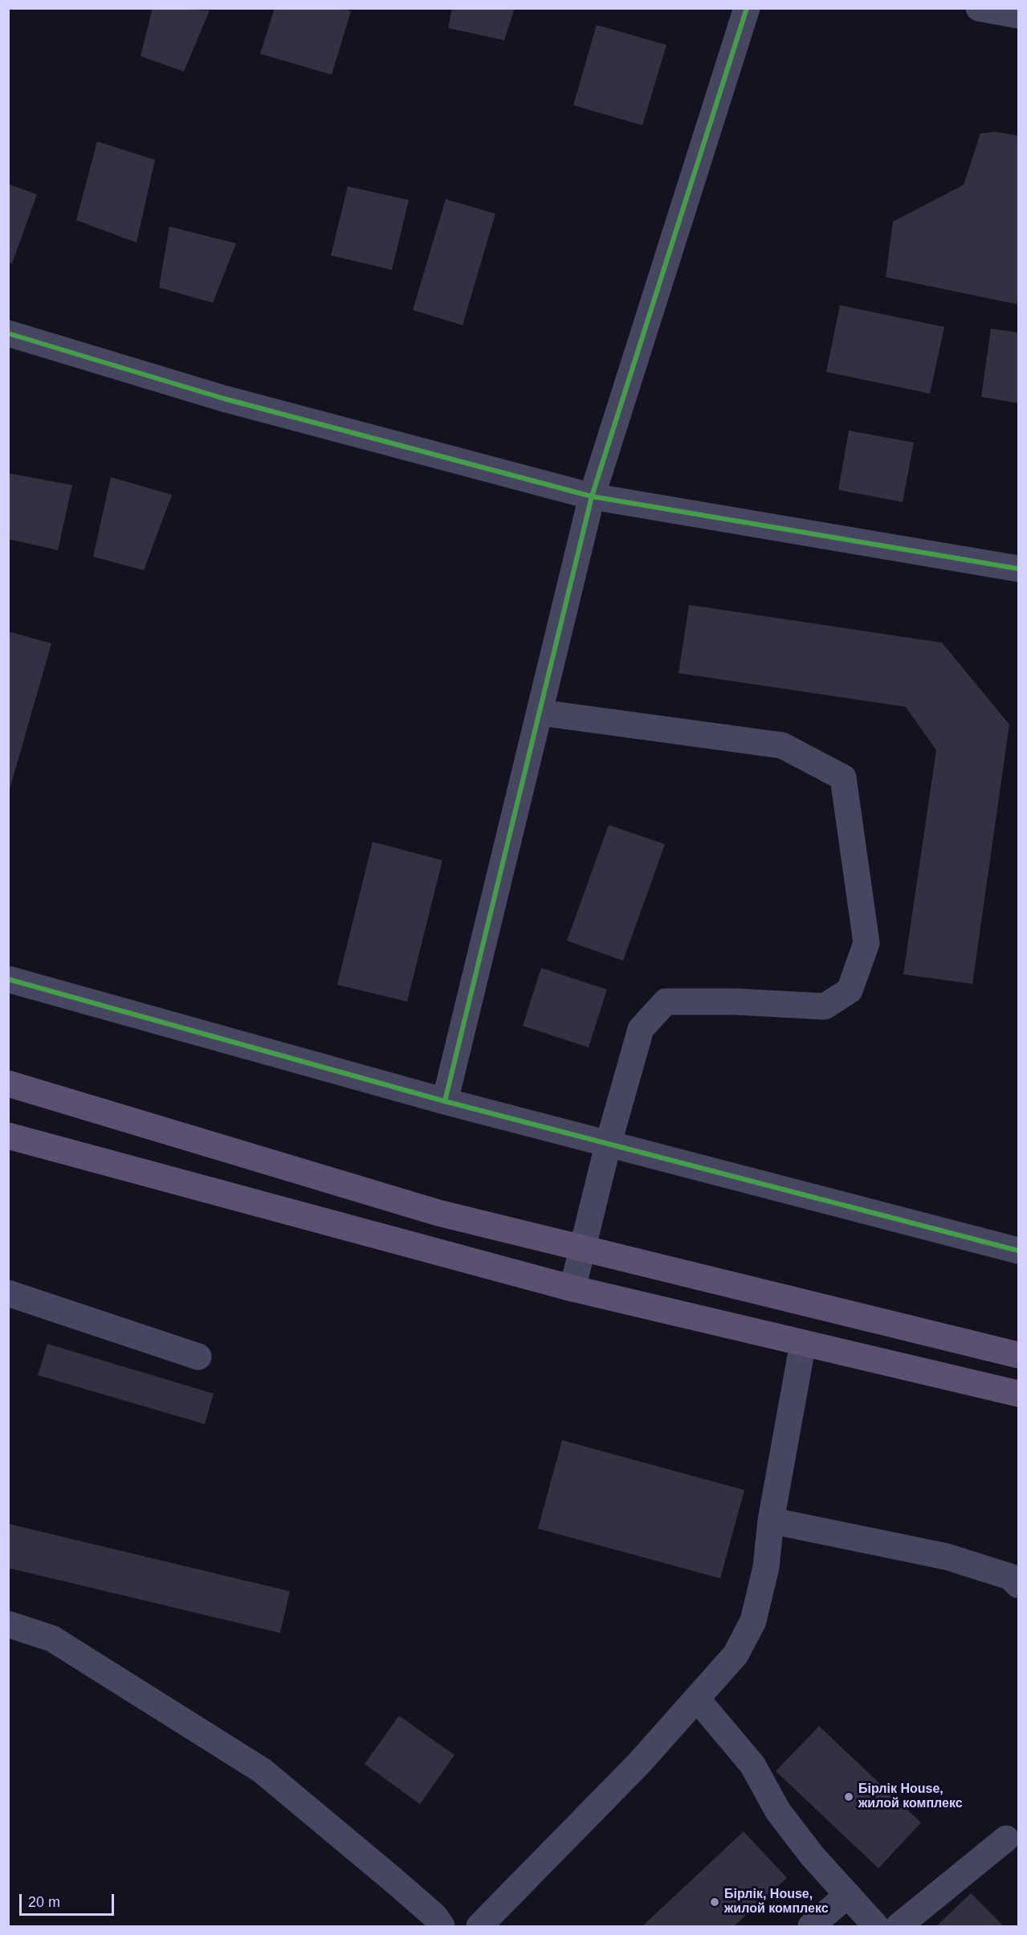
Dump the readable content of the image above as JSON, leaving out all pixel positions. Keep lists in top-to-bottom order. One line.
{"places":["Бірлік House, жилой комплекс","Бірлік, House, жилой комплекс"],"scale_bar":"20 m"}
